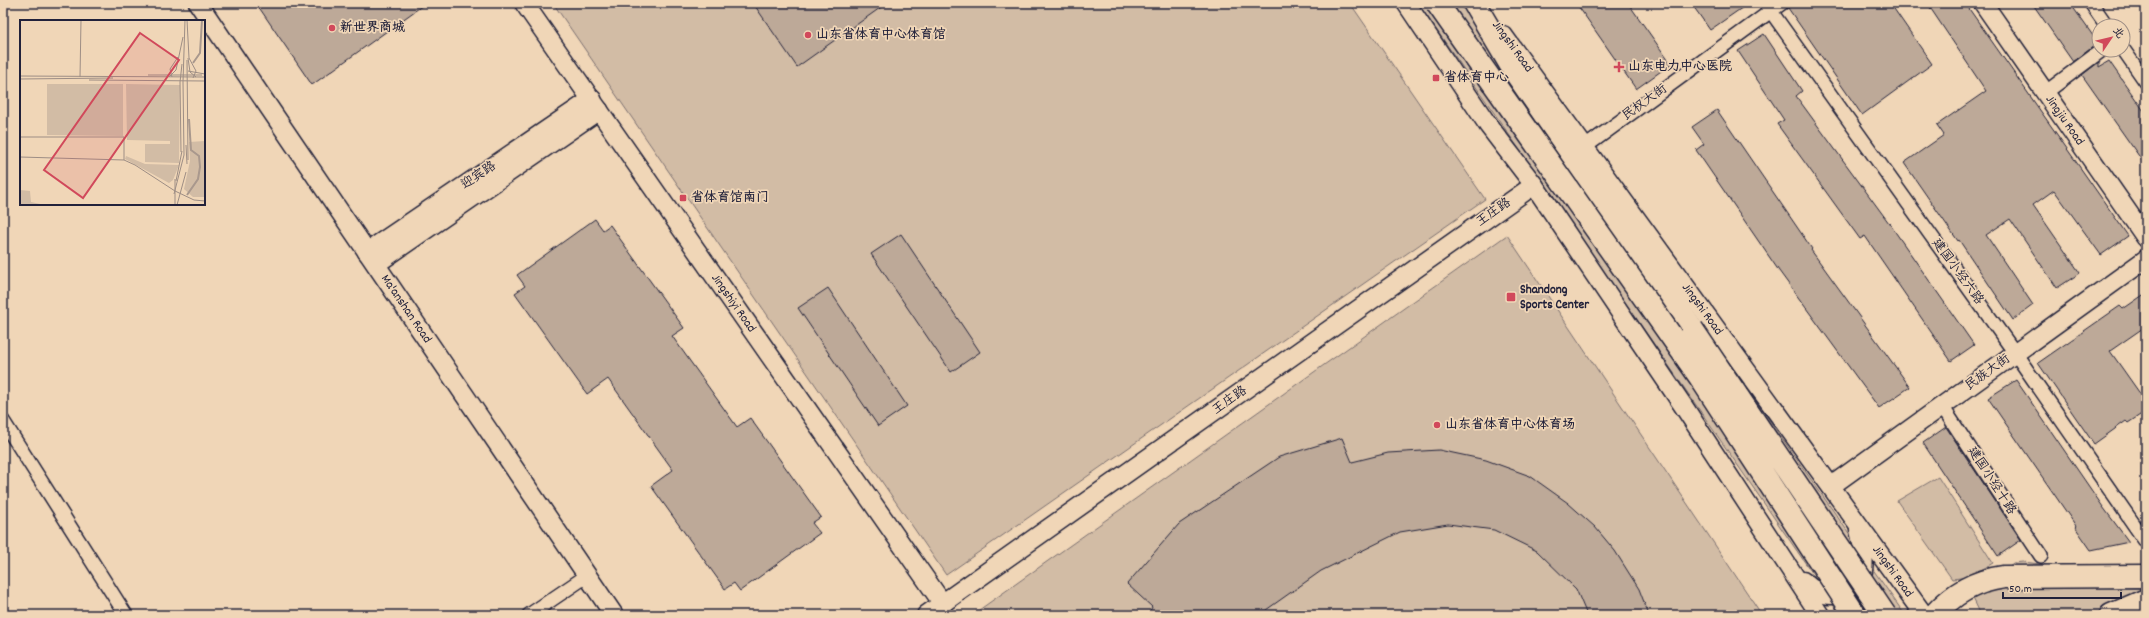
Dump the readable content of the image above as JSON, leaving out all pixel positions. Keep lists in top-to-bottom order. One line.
{"streets":{"highway":["Jingshi Road"],"main road":["Jingjiu Road","迎宾路","王庄路","Jingshiyi Road","Ma'anshan Road","民族大街"],"street":["民权大街","建国小经六路","建国小经十路"]},"crossings":[["Jingshi Road","民权大街"],["Jingshi Road","民族大街"],["民权大街","建国小经六路"],["迎宾路","Jingshiyi Road"],["迎宾路","Ma'anshan Road"],["王庄路","Jingshiyi Road"],["建国小经六路","民族大街"],["民族大街","建国小经十路"]],"places":{"other":["新世界商城","山东省体育中心体育馆","山东省体育中心体育场"],"health":["山东电力中心医院"],"transit":["省体育中心","省体育馆南门","Shandong Sports Center"]},"scale_bar":"50 m","north":"top right"}
